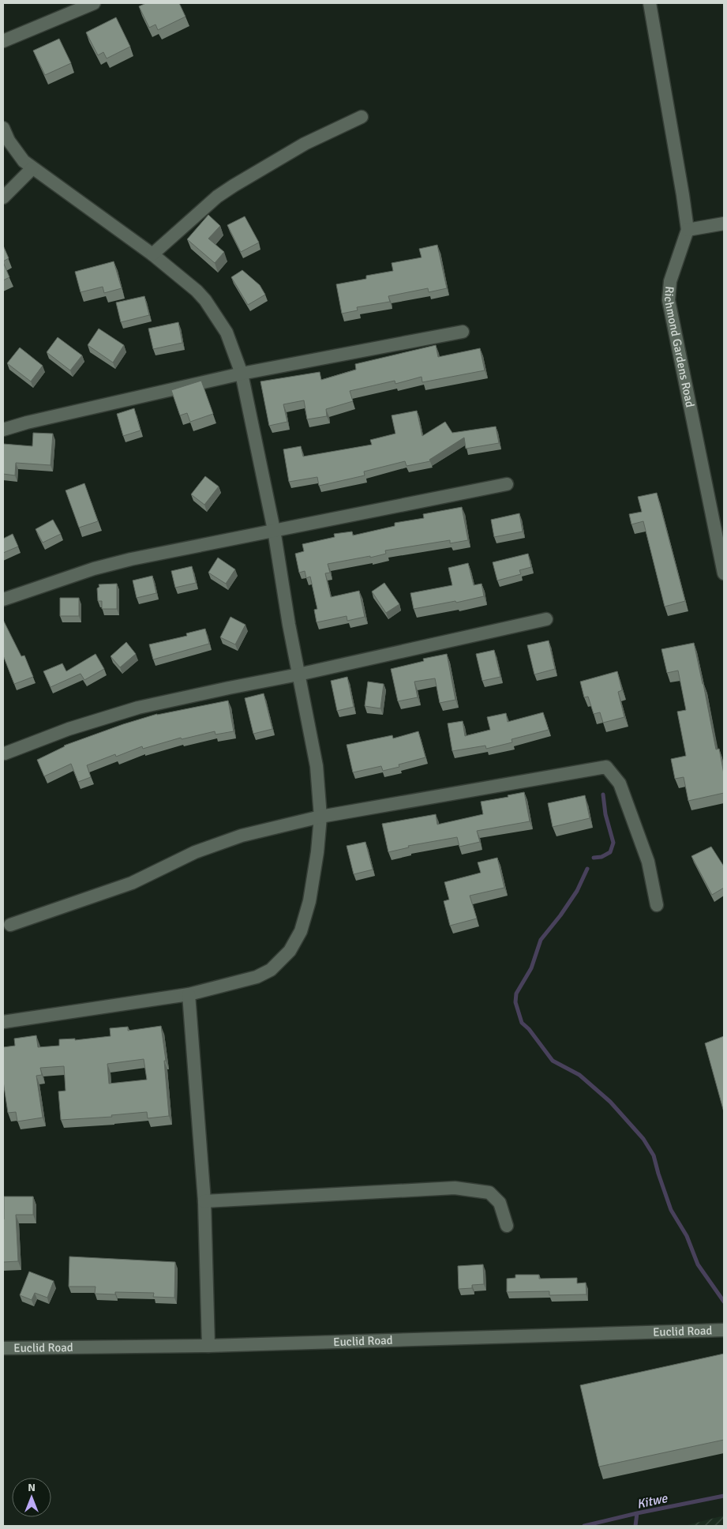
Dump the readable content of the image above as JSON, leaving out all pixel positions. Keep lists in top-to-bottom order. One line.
{"streets":{"street":["Richmond Gardens Road","Euclid Road"]},"water":["Kitwe"],"north":"top"}
